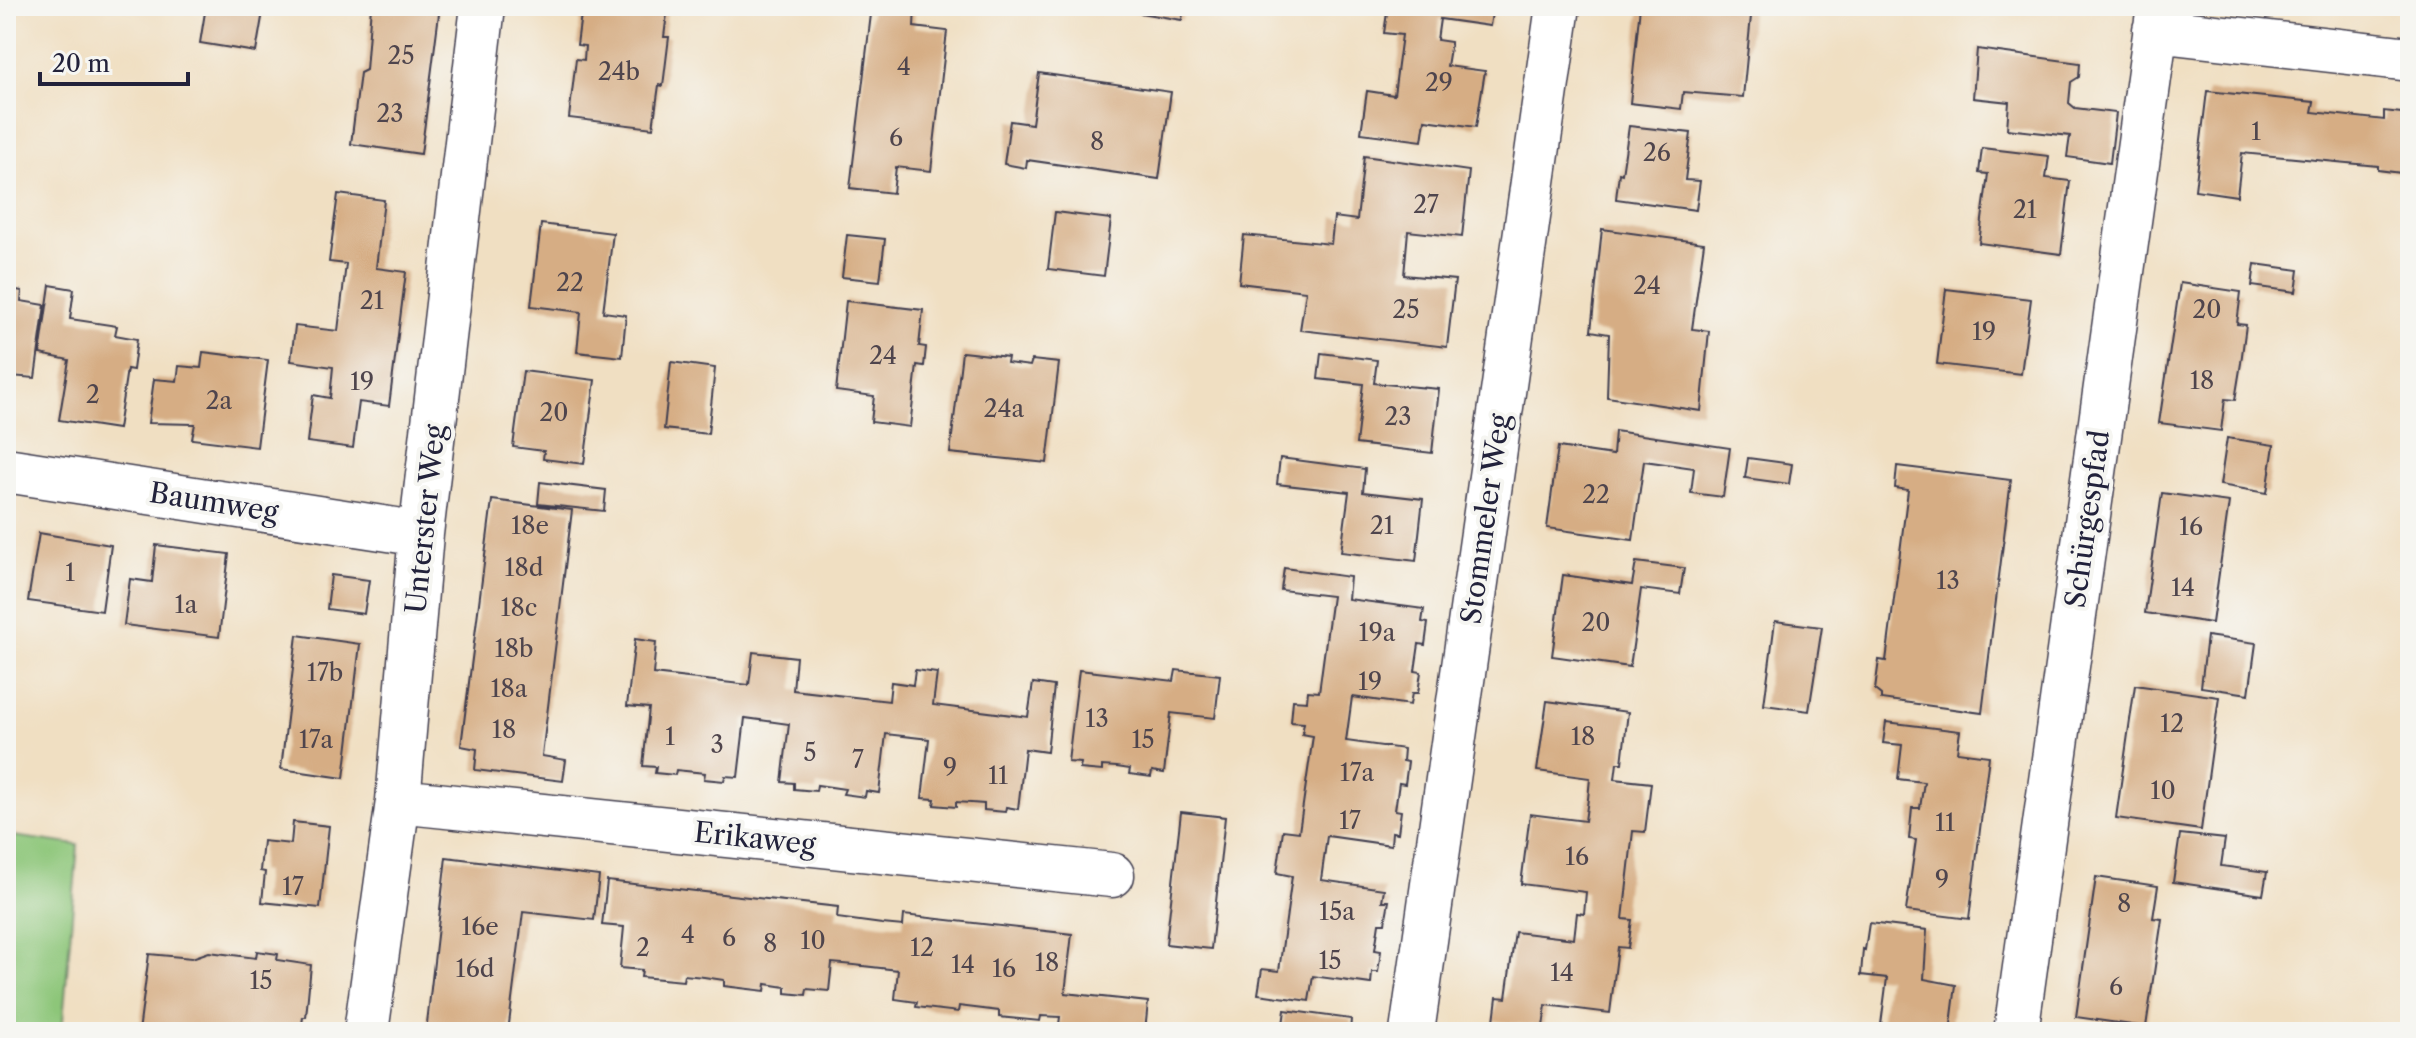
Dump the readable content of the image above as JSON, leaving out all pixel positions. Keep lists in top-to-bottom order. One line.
{"streets":{"street":["Baumweg","Unterster Weg","Stommeler Weg","Schürgespfad","Erikaweg"]},"crossings":[["Baumweg","Unterster Weg"],["Unterster Weg","Erikaweg"]],"house_numbers":["25","4","24b","29","23","1","6","8","26","27","21","22","24","21","25","20","19","24","18","19","2","2a","24a","20","23","22","18e","21","16","18d","1","13","14","1a","18c","20","19a","18b","17b","19","18a","13","12","18","1","18","17a","15","3","5","7","9","17a","11","10","17","11","16","9","17","8","15a","16e","4","6","10","8","2","12","15","18","14","16d","16","14","15","6"],"scale_bar":"20 m"}
